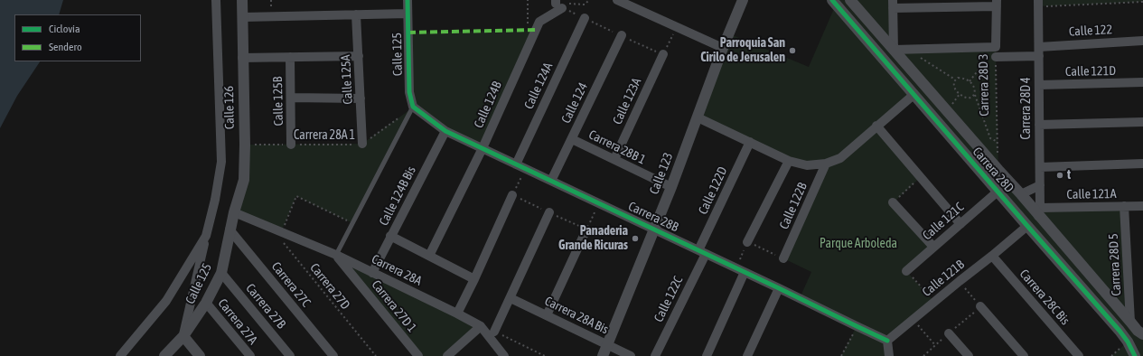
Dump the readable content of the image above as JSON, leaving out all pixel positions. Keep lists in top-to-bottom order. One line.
{"streets":{"street":["Calle 122","Calle 125","Calle 121D","Calle 125A","Carrera 28D 3","Calle 124A","Calle 125B","Calle 123A","Calle 124","Calle 124B","Calle 126","Carrera 28D 4","Carrera 28B 1","Carrera 28D","Calle 123","Calle 122D","Calle 121A","Calle 124B Bis","Calle 122B","Carrera 28B","Calle 121C","Carrera 28D 5","Carrera 28A","Calle 121B","Carrera 27C","Carrera 28C Bis","Calle 122C","Carrera 27B","Carrera 27D 1","Carrera 28A Bis","Carrera 27A"],"path":["Carrera 28A 1","Carrera 27D"]},"crossings":[["Calle 122","Carrera 28D 4"],["Calle 125","Calle 126"],["Calle 125","Carrera 28A 1"],["Calle 125","Carrera 28B"],["Calle 125","Carrera 28A"],["Calle 125","Carrera 27C"],["Calle 125","Carrera 27B"],["Calle 125","Carrera 27A"],["Calle 121D","Carrera 28D 4"],["Calle 125A","Carrera 28A 1"],["Carrera 28D 3","Carrera 28D"],["Calle 124A","Carrera 28B"],["Calle 125B","Carrera 28A 1"],["Calle 123A","Carrera 28B 1"],["Calle 124","Carrera 28B 1"],["Calle 124","Carrera 28B"],["Calle 124B","Carrera 28B"],["Calle 126","Carrera 28A 1"],["Calle 126","Carrera 28A"],["Carrera 28D 4","Carrera 28D"],["Carrera 28D 4","Calle 121A"],["Carrera 28A 1","Carrera 28B"],["Carrera 28B 1","Calle 123"],["Carrera 28D","Calle 121A"],["Carrera 28D","Calle 121C"],["Carrera 28D","Carrera 28D 5"],["Carrera 28D","Calle 121B"],["Calle 123","Carrera 28B"],["Calle 123","Carrera 28A Bis"],["Calle 122D","Carrera 28B"],["Calle 122D","Calle 122C"],["Calle 121A","Carrera 28D 5"],["Calle 124B Bis","Carrera 28B"],["Calle 124B Bis","Carrera 28A"],["Carrera 28B","Calle 121B"],["Carrera 28B","Calle 122C"],["Carrera 28A","Carrera 27D"],["Carrera 28A","Carrera 27D 1"],["Calle 121B","Carrera 28C Bis"]],"parks":["Parque Arboleda"],"places":["Parroquia San Cirilo de Jerusalen","t","Panaderia Grande Ricuras"],"legend":["Ciclovía","Sendero"]}
